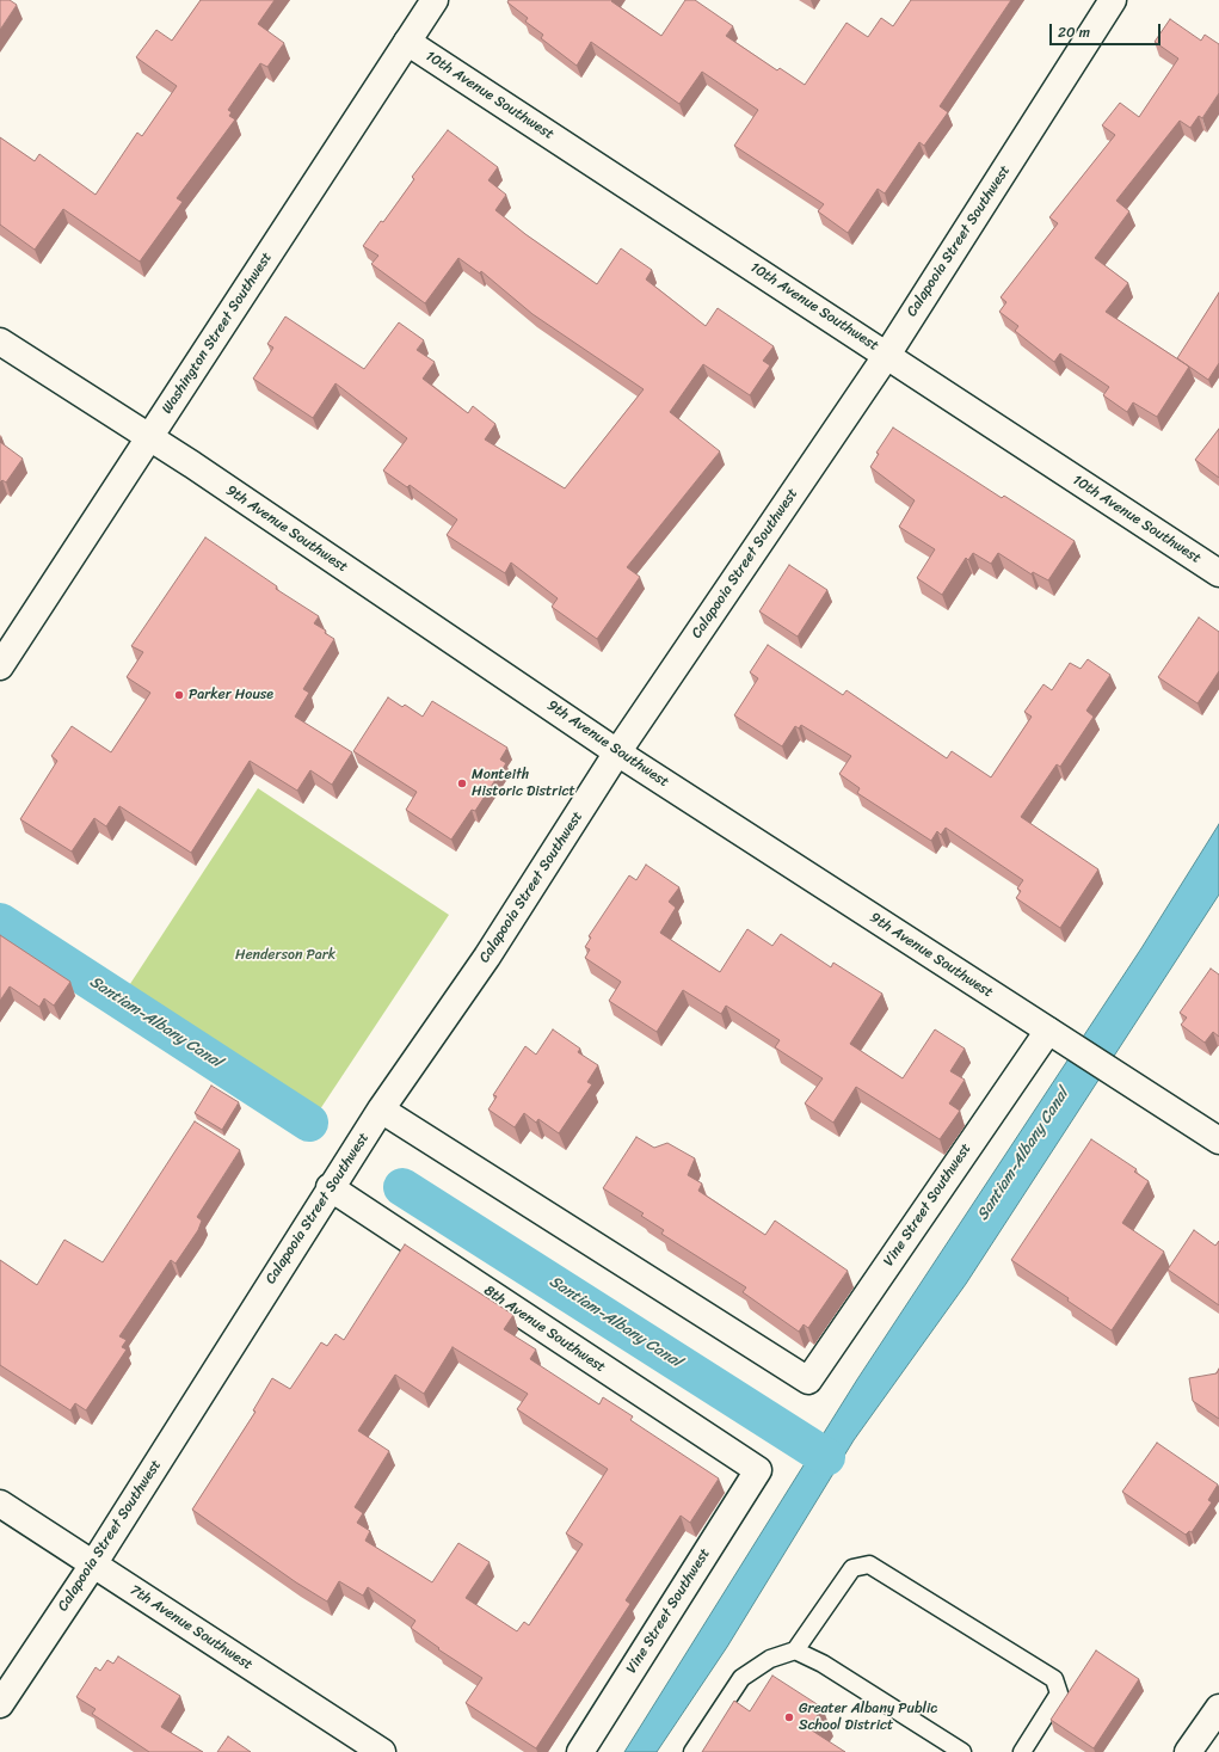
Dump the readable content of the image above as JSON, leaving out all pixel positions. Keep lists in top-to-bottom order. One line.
{"streets":{"street":["10th Avenue Southwest","Calapooia Street Southwest","Washington Street Southwest","9th Avenue Southwest","Vine Street Southwest","8th Avenue Southwest","7th Avenue Southwest"]},"crossings":[["10th Avenue Southwest","Calapooia Street Southwest"],["10th Avenue Southwest","Washington Street Southwest"],["Calapooia Street Southwest","9th Avenue Southwest"],["Calapooia Street Southwest","Vine Street Southwest"],["Calapooia Street Southwest","8th Avenue Southwest"],["Calapooia Street Southwest","7th Avenue Southwest"],["Washington Street Southwest","9th Avenue Southwest"],["9th Avenue Southwest","Vine Street Southwest"],["Vine Street Southwest","8th Avenue Southwest"]],"water":["Santiam-Albany Canal"],"parks":["Henderson Park"],"places":["Parker House","Monteith Historic District","Greater Albany Public School District"],"scale_bar":"20 m"}
